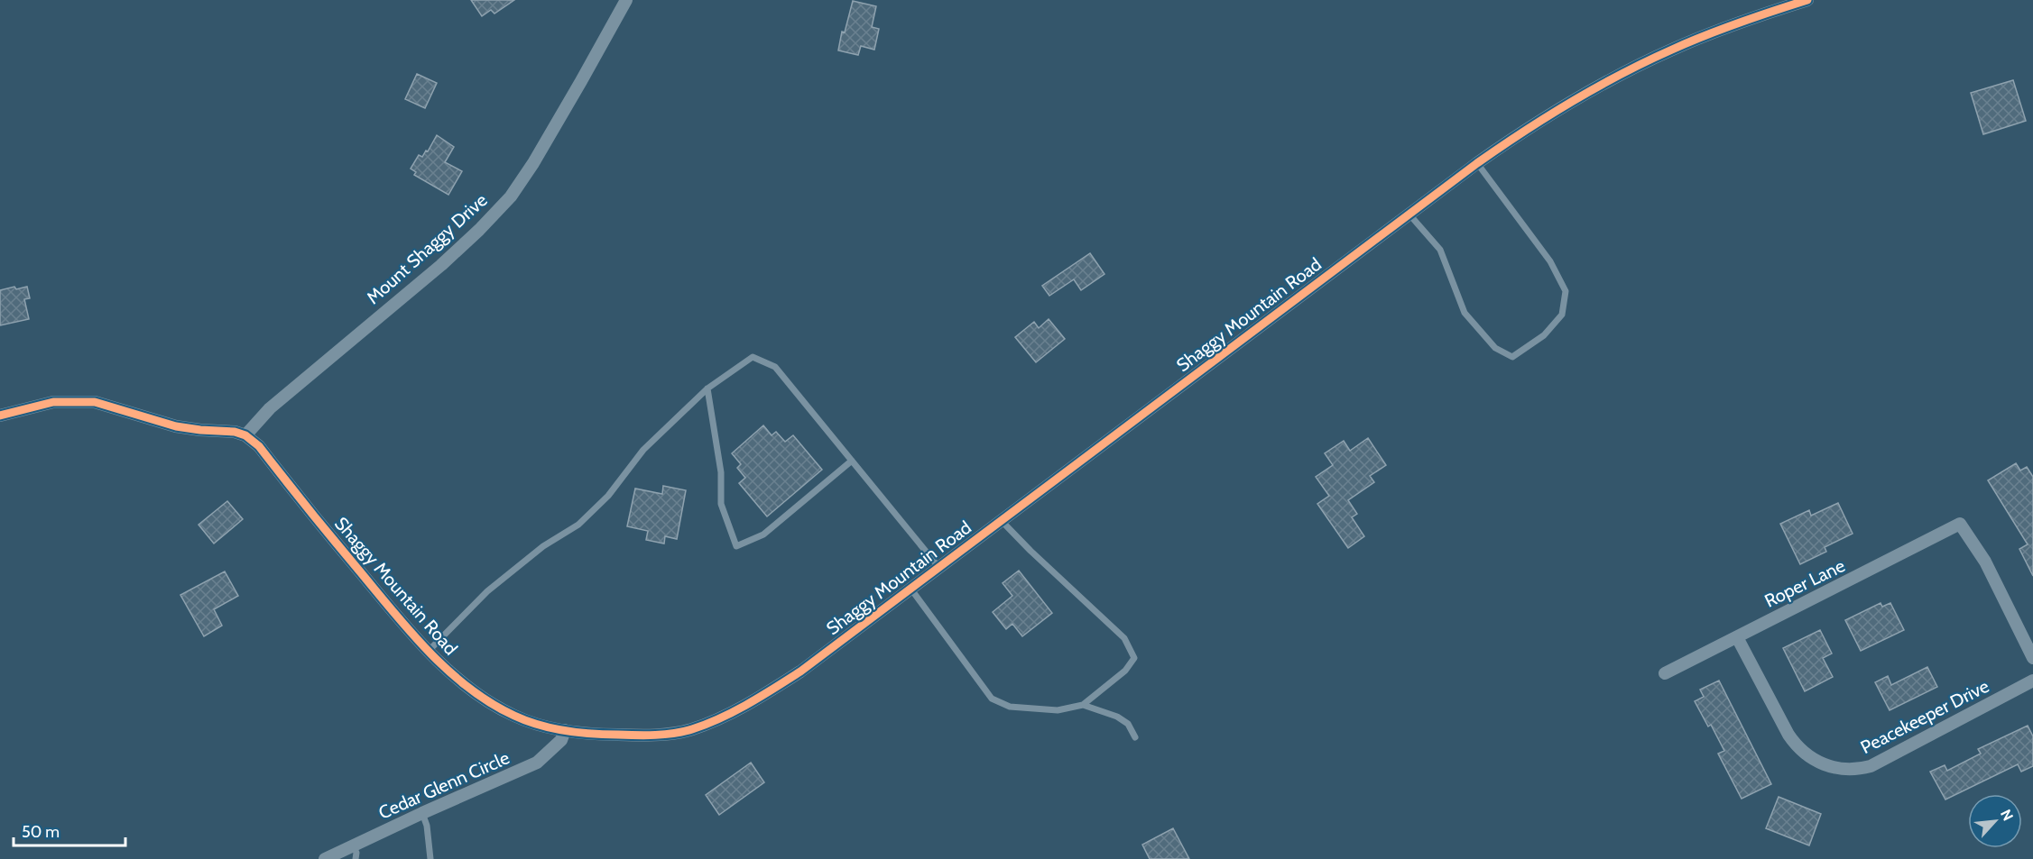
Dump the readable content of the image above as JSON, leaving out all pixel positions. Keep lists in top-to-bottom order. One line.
{"streets":{"street":["Mount Shaggy Drive","Shaggy Mountain Road","Roper Lane","Peacekeeper Drive","Cedar Glenn Circle"]},"crossings":[["Mount Shaggy Drive","Shaggy Mountain Road"],["Shaggy Mountain Road","Cedar Glenn Circle"],["Roper Lane","Peacekeeper Drive"]],"scale_bar":"50 m","north":"top right"}
